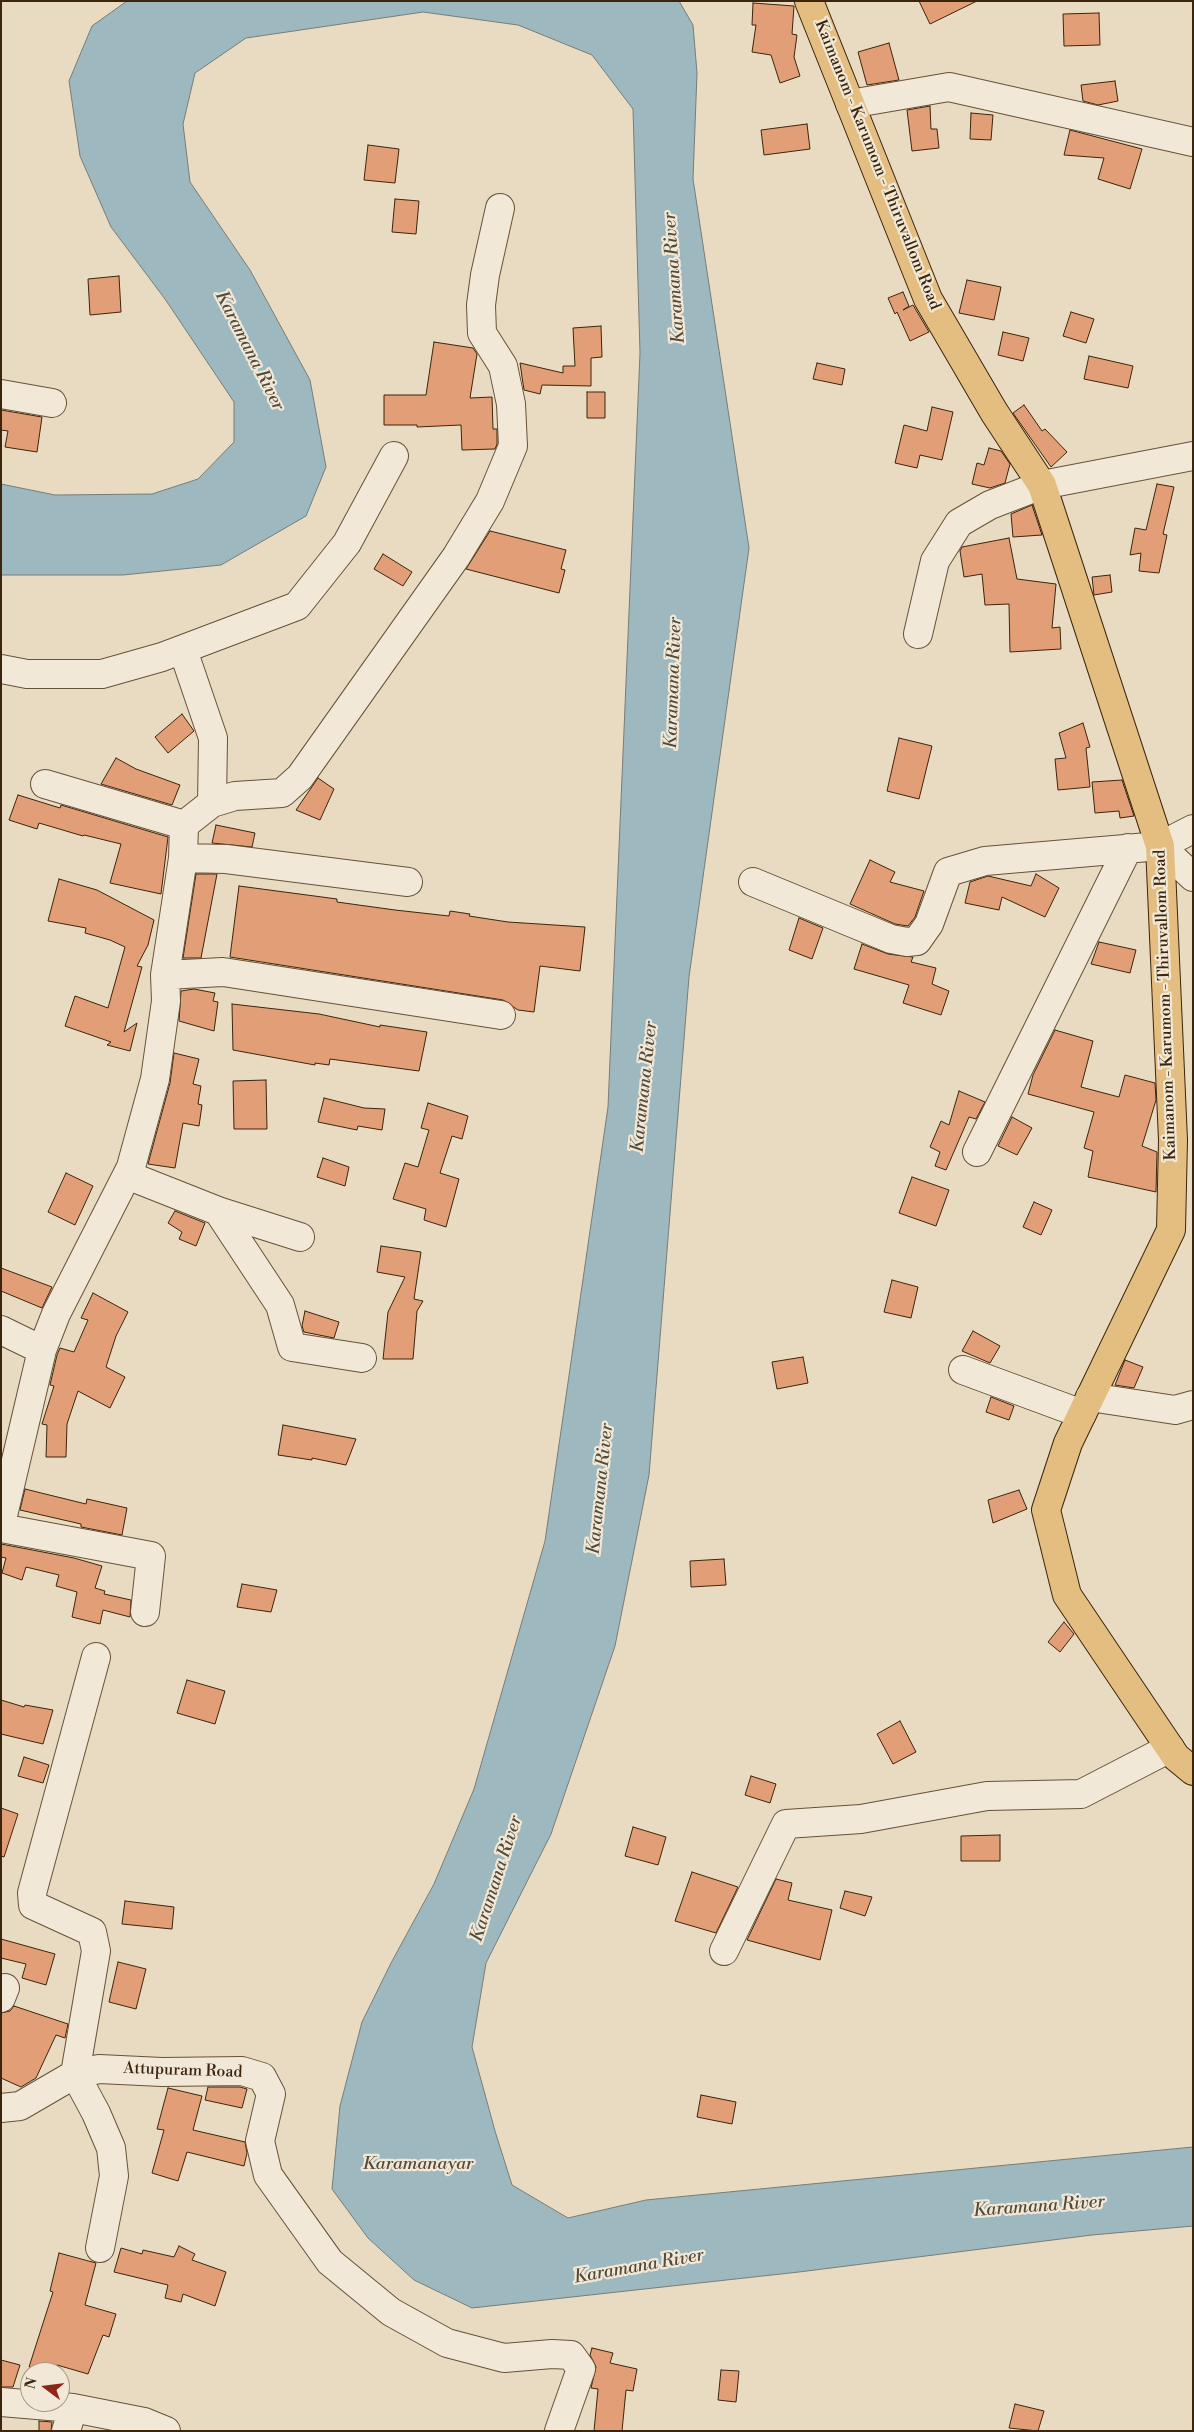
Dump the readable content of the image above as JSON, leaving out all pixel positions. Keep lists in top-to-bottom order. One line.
{"streets":{"main road":["Kaimanom - Karumom - Thiruvallom Road"],"street":["Attupuram Road"]},"water":["Karamana River","Karamanayar"],"north":"left"}
